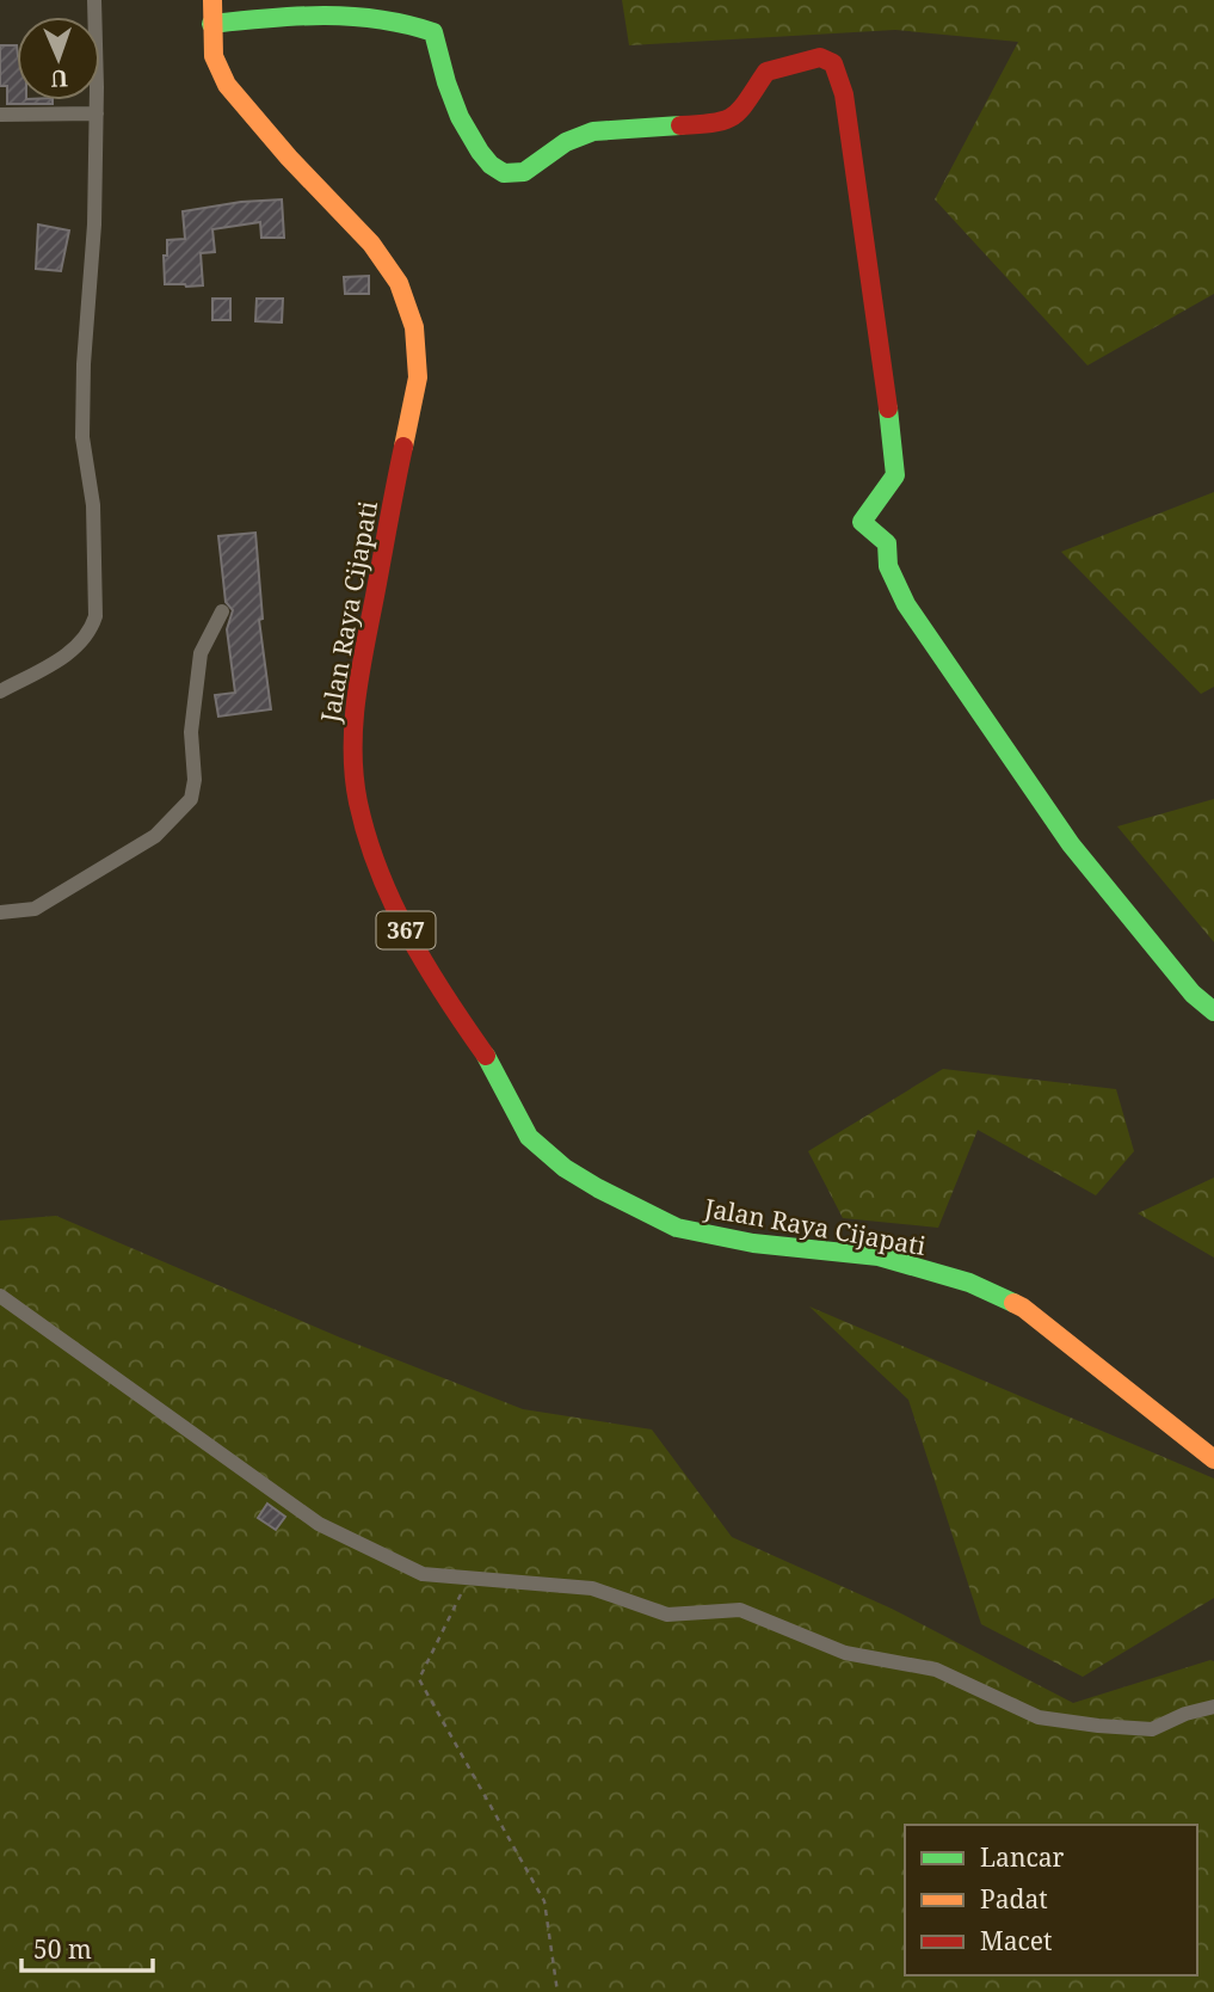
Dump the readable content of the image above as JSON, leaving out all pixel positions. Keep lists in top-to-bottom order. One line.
{"streets":{"main road":["Jalan Raya Cijapati","367"]},"legend":["Lancar","Padat","Macet"],"scale_bar":"50 m","north":"bottom"}
